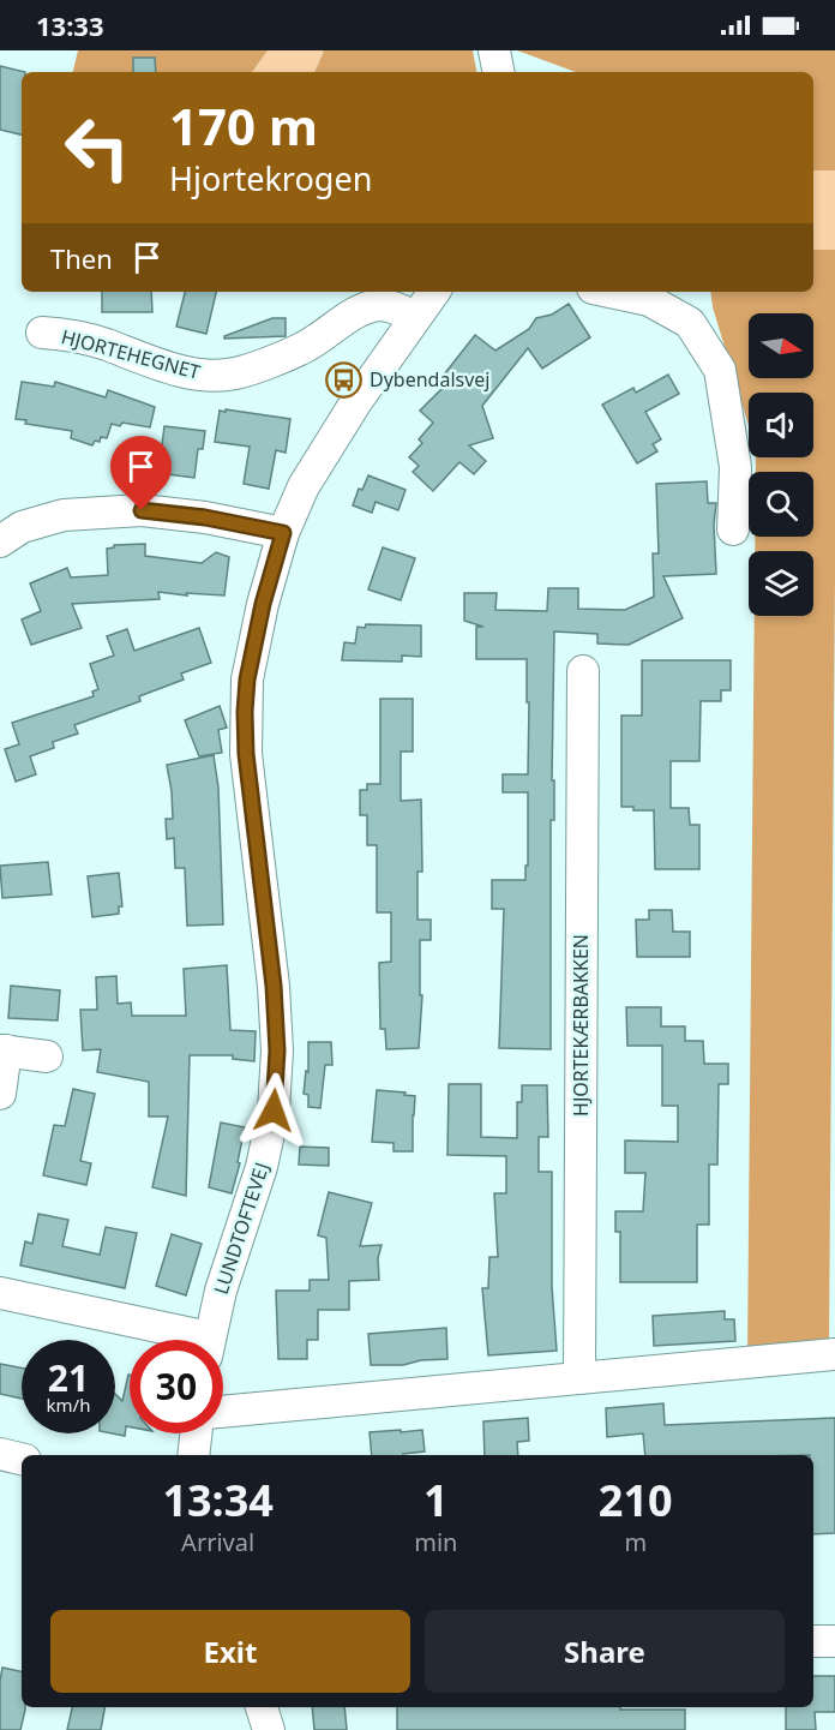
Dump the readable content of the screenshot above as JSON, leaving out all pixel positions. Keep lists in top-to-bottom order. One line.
{"streets":{"street":["HJORTEHEGNET","HJORTEKÆRBAKKEN","LUNDTOFTEVEJ"]},"crossings":[["HJORTEHEGNET","LUNDTOFTEVEJ"]],"places":{"bus stop":["Dybendalsvej"]},"north":"right","page":{"status":"13:33","turn":["170 m","Hjortekrogen"],"then":"Then","speed":"21 km/h","limit":"30","eta":["13:34","Arrival","1","min","210","m"],"buttons":["Exit","Share"]}}
